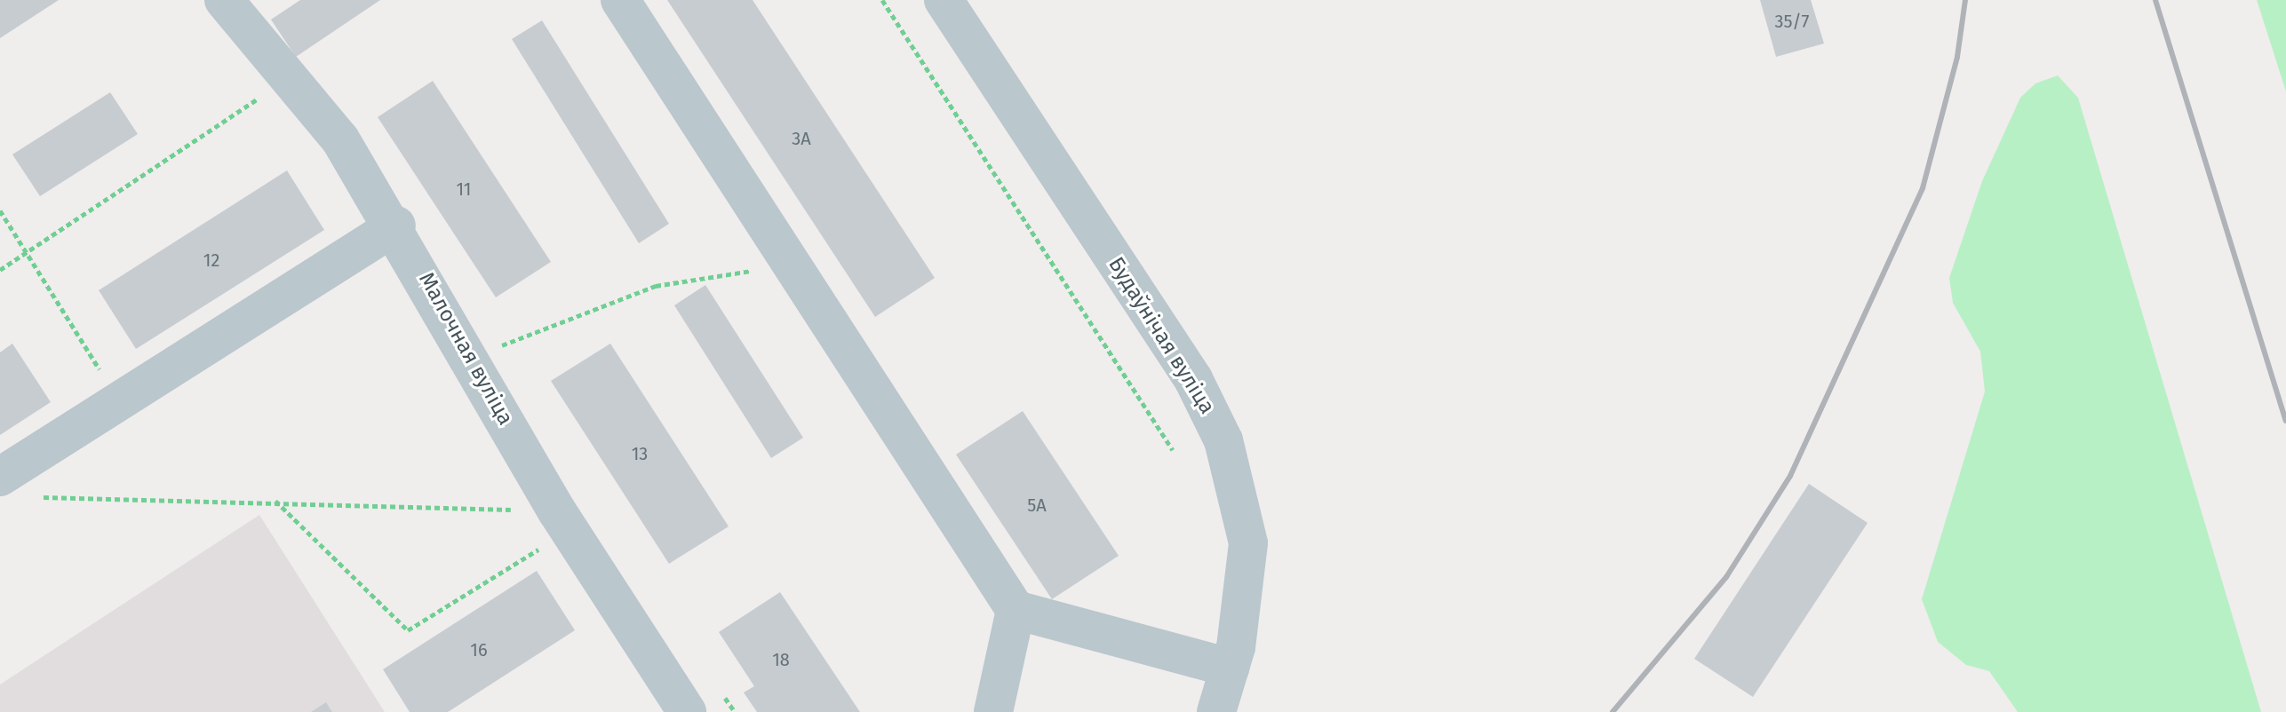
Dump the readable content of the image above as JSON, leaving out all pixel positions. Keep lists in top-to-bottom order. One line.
{"streets":{"street":["Будаўнічая вуліца","Малочная вуліца"]},"house_numbers":["35/7","3А","11","12","13","5А","16","18"]}
